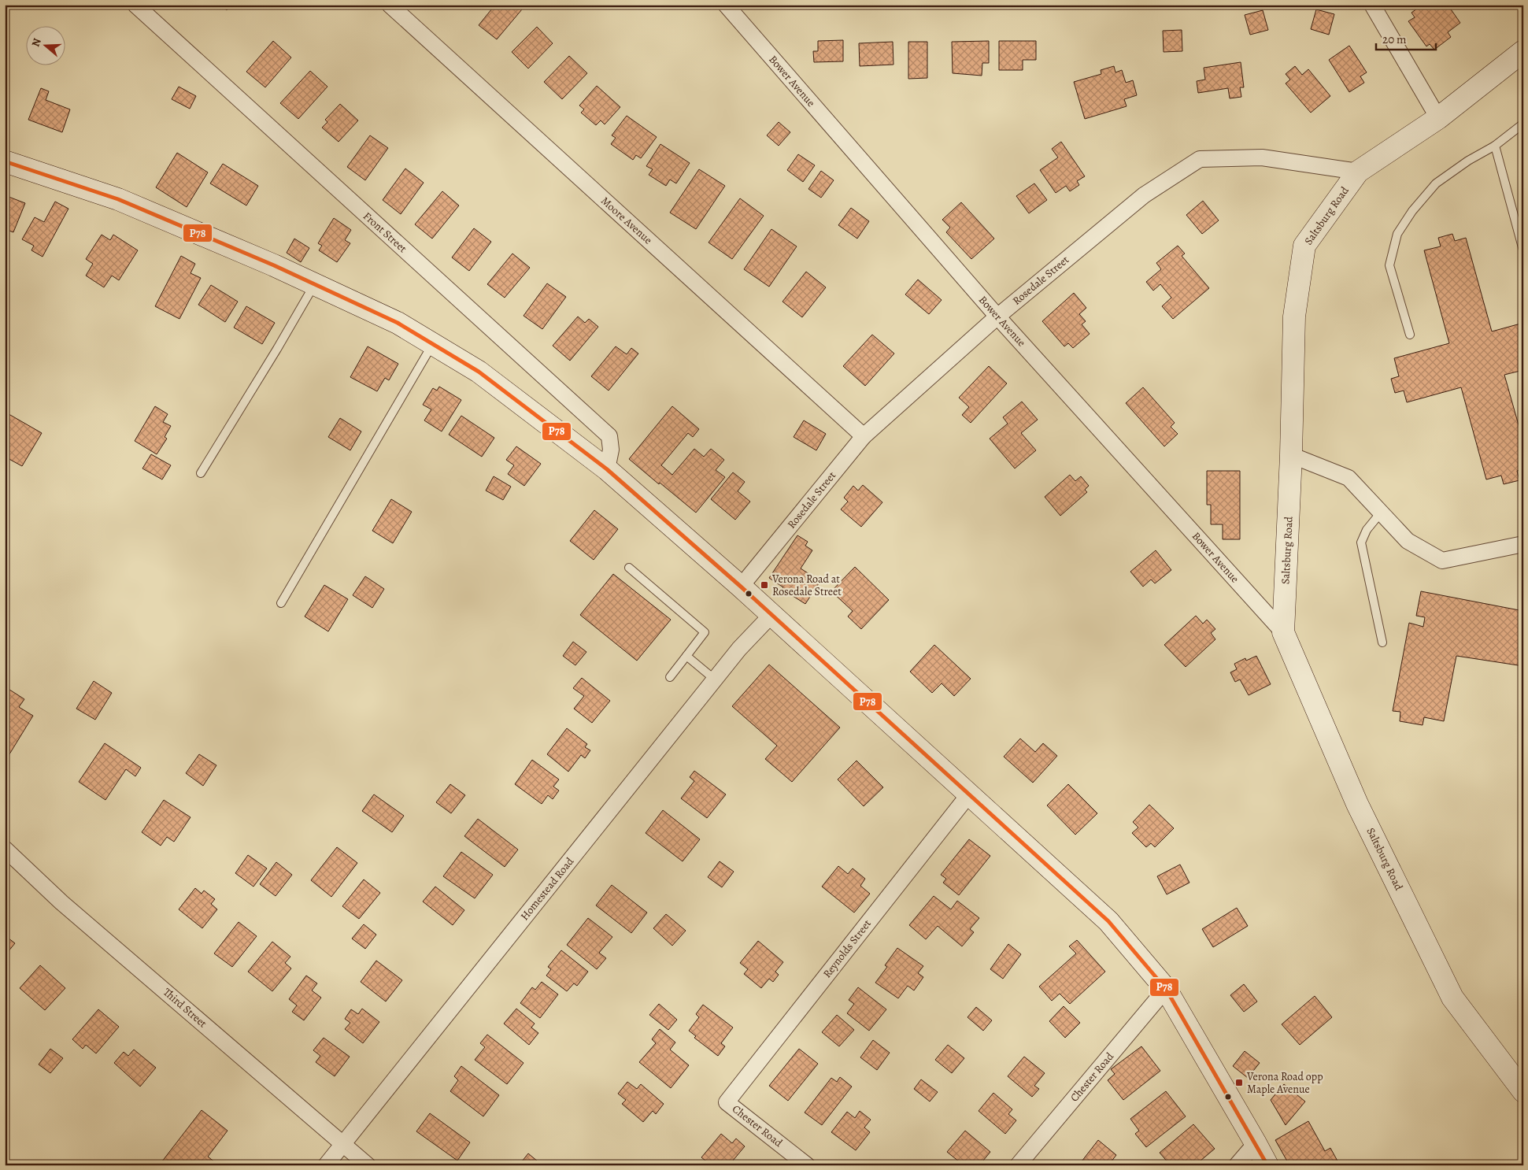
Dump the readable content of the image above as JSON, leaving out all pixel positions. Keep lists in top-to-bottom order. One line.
{"streets":{"street":["Bower Avenue","Saltsburg Road","Moore Avenue","Front Street","Rosedale Street","Homestead Road","Reynolds Street","Third Street","Chester Road"]},"crossings":[["Bower Avenue","Saltsburg Road"],["Bower Avenue","Rosedale Street"],["Saltsburg Road","Rosedale Street"],["Moore Avenue","Rosedale Street"],["Homestead Road","Third Street"],["Reynolds Street","Chester Road"]],"places":{"transit":["Verona Road at Rosedale Street","Verona Road opp Maple Avenue"]},"lines":["transit line P78"],"scale_bar":"20 m","north":"left"}
